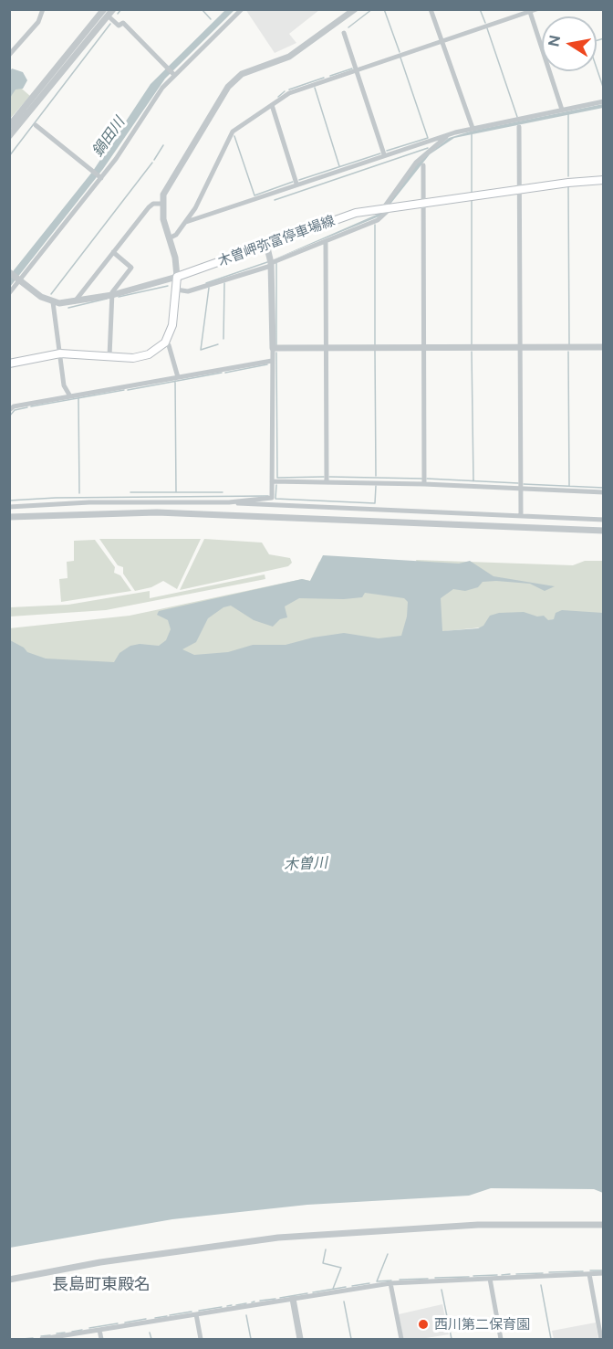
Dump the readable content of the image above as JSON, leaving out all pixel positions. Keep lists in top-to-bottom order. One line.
{"streets":{"main road":["木曽岬弥富停車場線"]},"districts":["長島町東殿名"],"water":["鍋田川","木曽川"],"places":["西川第二保育園"],"north":"left"}
